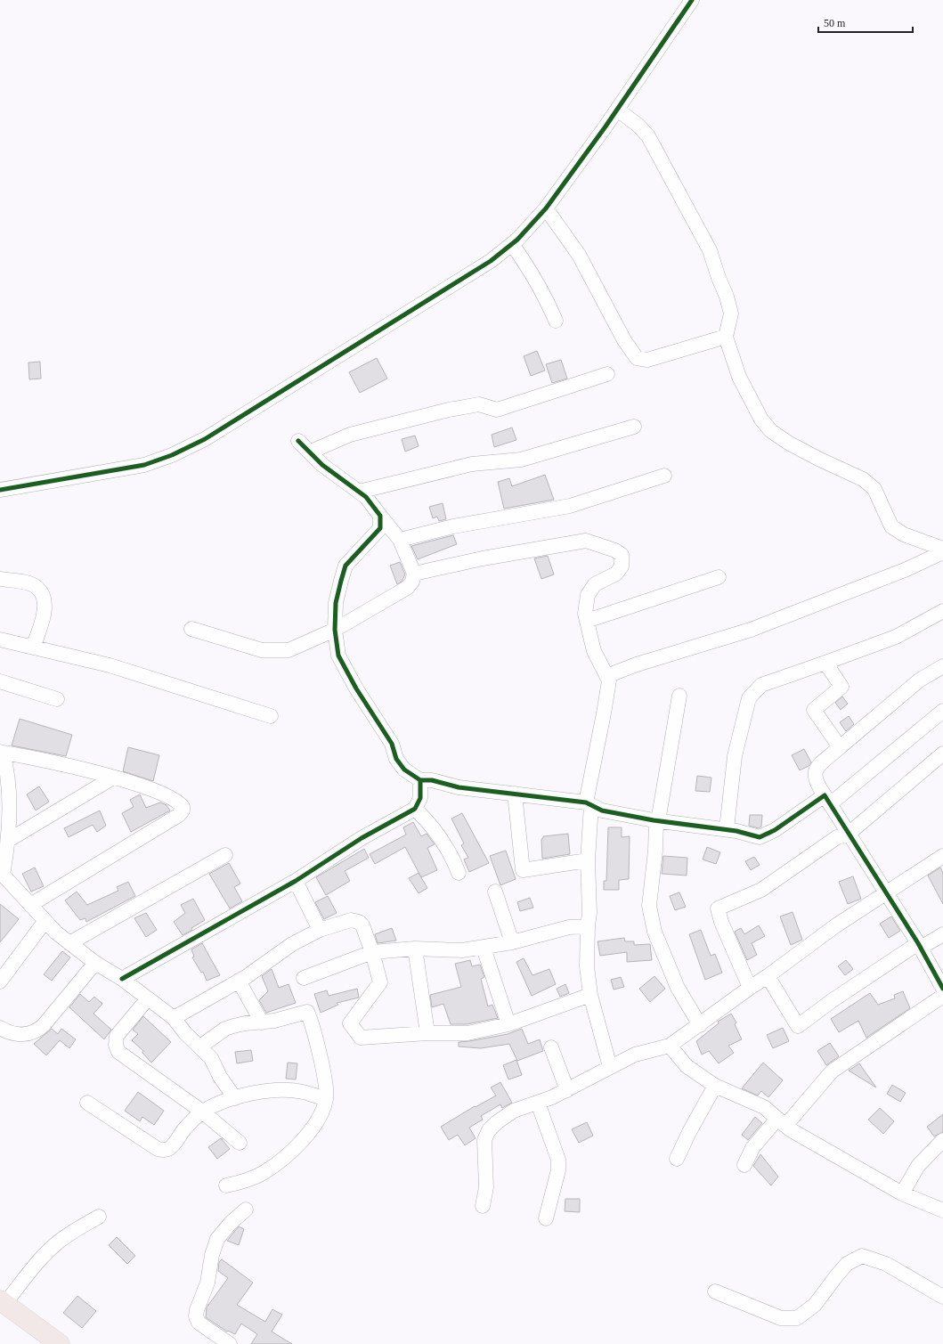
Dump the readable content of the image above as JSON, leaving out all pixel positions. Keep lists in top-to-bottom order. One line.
{"scale_bar":"50 m"}
